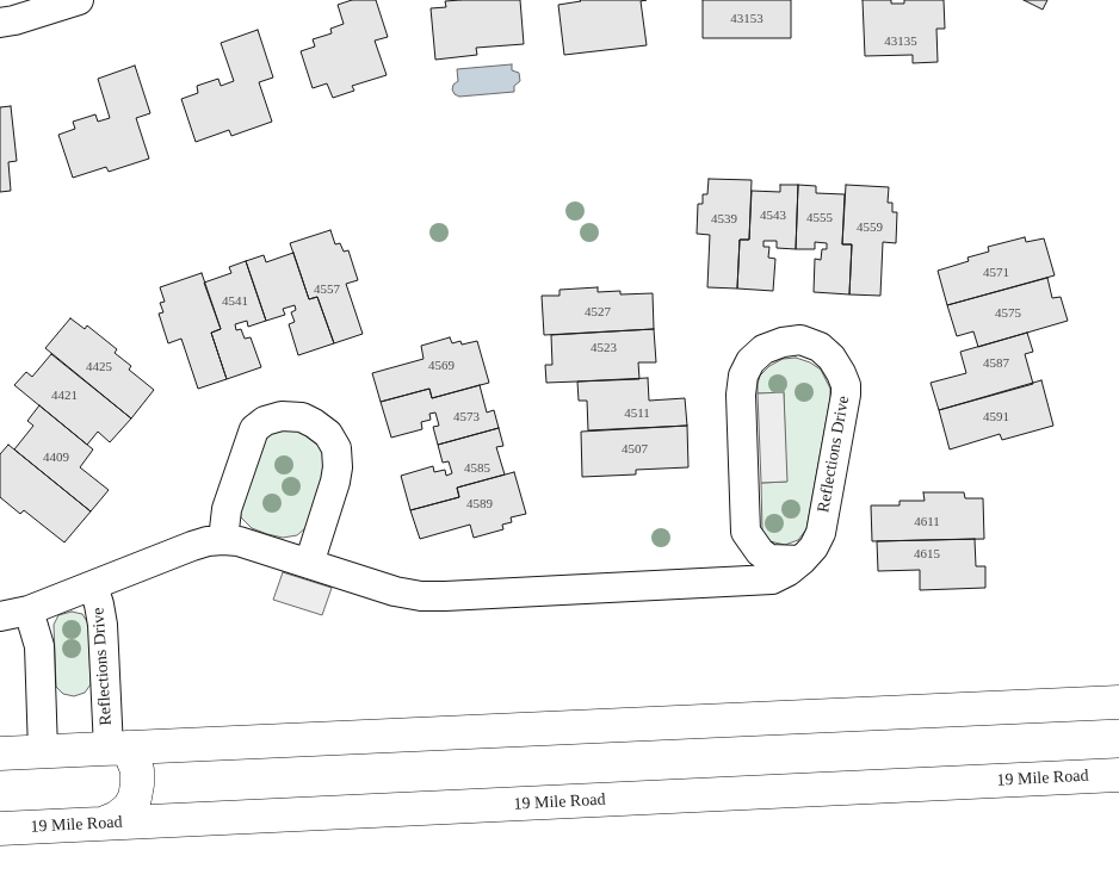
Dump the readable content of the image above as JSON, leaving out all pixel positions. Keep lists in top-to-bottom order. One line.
{"streets":{"main road":["19 Mile Road"],"street":["Reflections Drive"]},"house_numbers":["43153","43135","4543","4555","4539","4559","4571","4557","4541","4527","4575","4523","4587","4569","4425","4421","4511","4573","4591","4507","4409","4585","4589","4611","4615"]}
